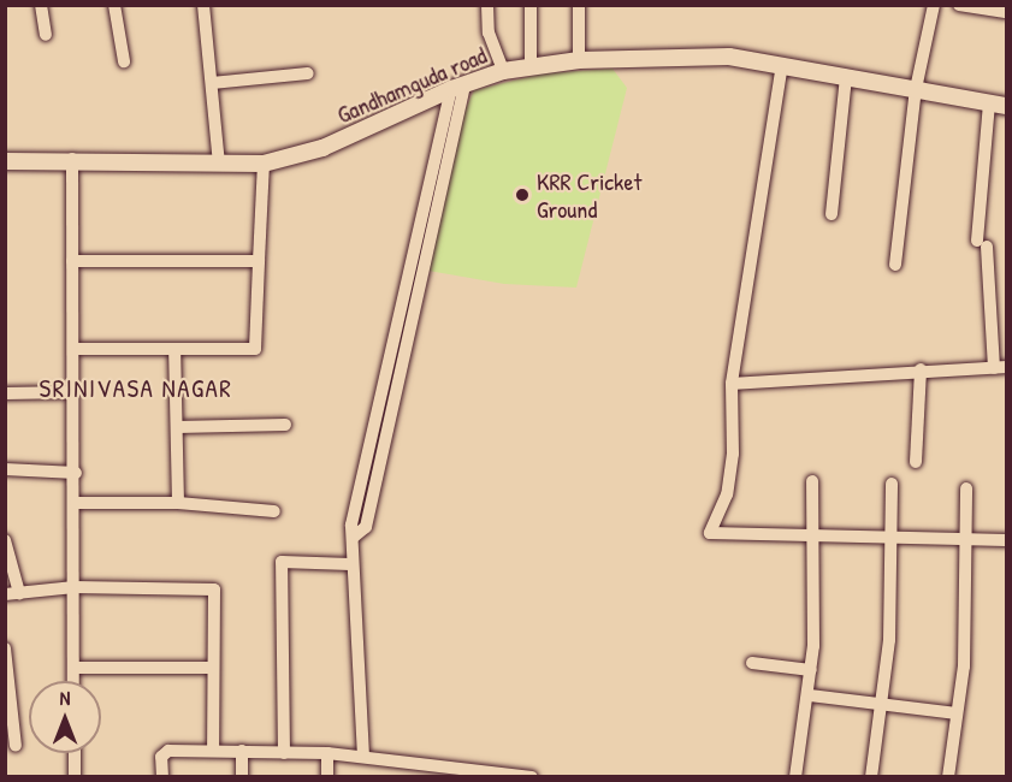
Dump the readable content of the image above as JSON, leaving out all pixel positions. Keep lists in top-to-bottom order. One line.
{"streets":{"street":["Gandhamguda road"]},"districts":["SRINIVASA NAGAR"],"places":["KRR Cricket Ground"],"north":"top"}
